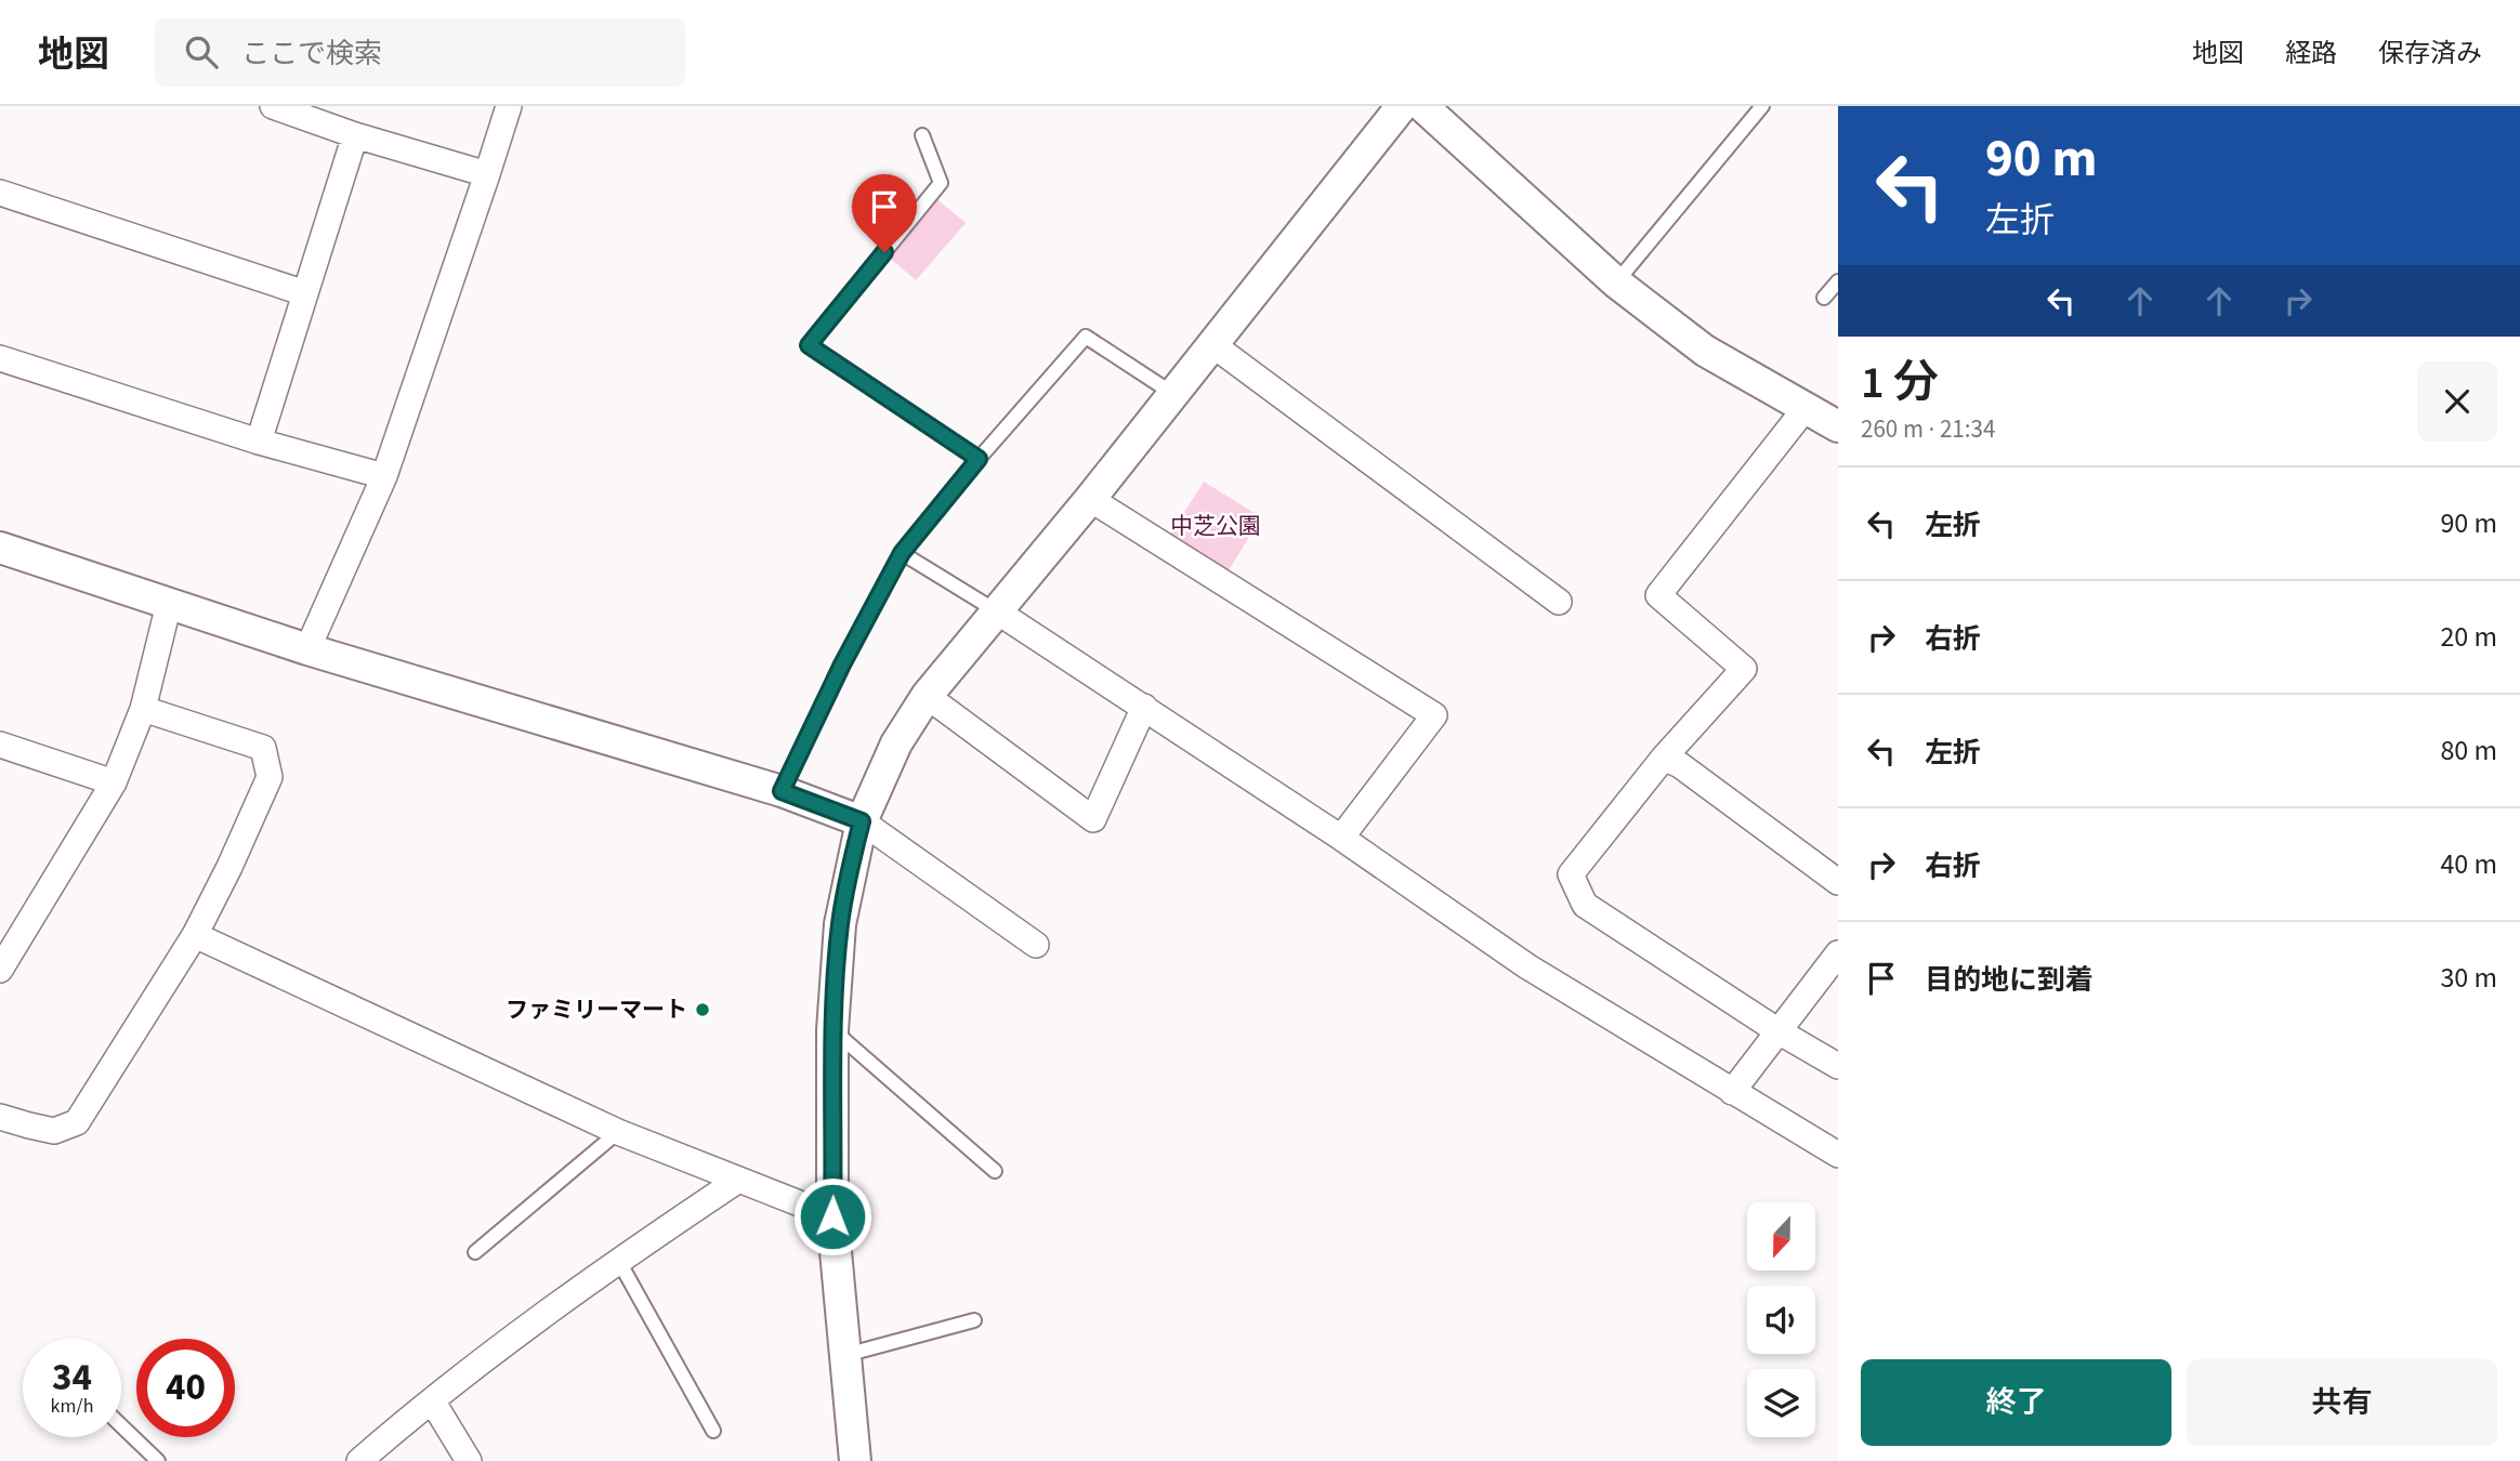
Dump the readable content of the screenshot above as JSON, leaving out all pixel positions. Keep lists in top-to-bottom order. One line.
{"parks":["中芝公園"],"places":["ファミリーマート"],"north":"bottom","page":{"header":"地図","search":"ここで検索","nav":["地図","経路","保存済み"],"turn":["90 m","左折"],"heading":["1 分","260 m · 21:34"],"list":[{"name":"左折","value":"90 m"},{"name":"右折","value":"20 m"},{"name":"左折","value":"80 m"},{"name":"右折","value":"40 m"},{"name":"目的地に到着","value":"30 m"}],"speed":"34 km/h","limit":"40","buttons":["終了","共有"]}}
